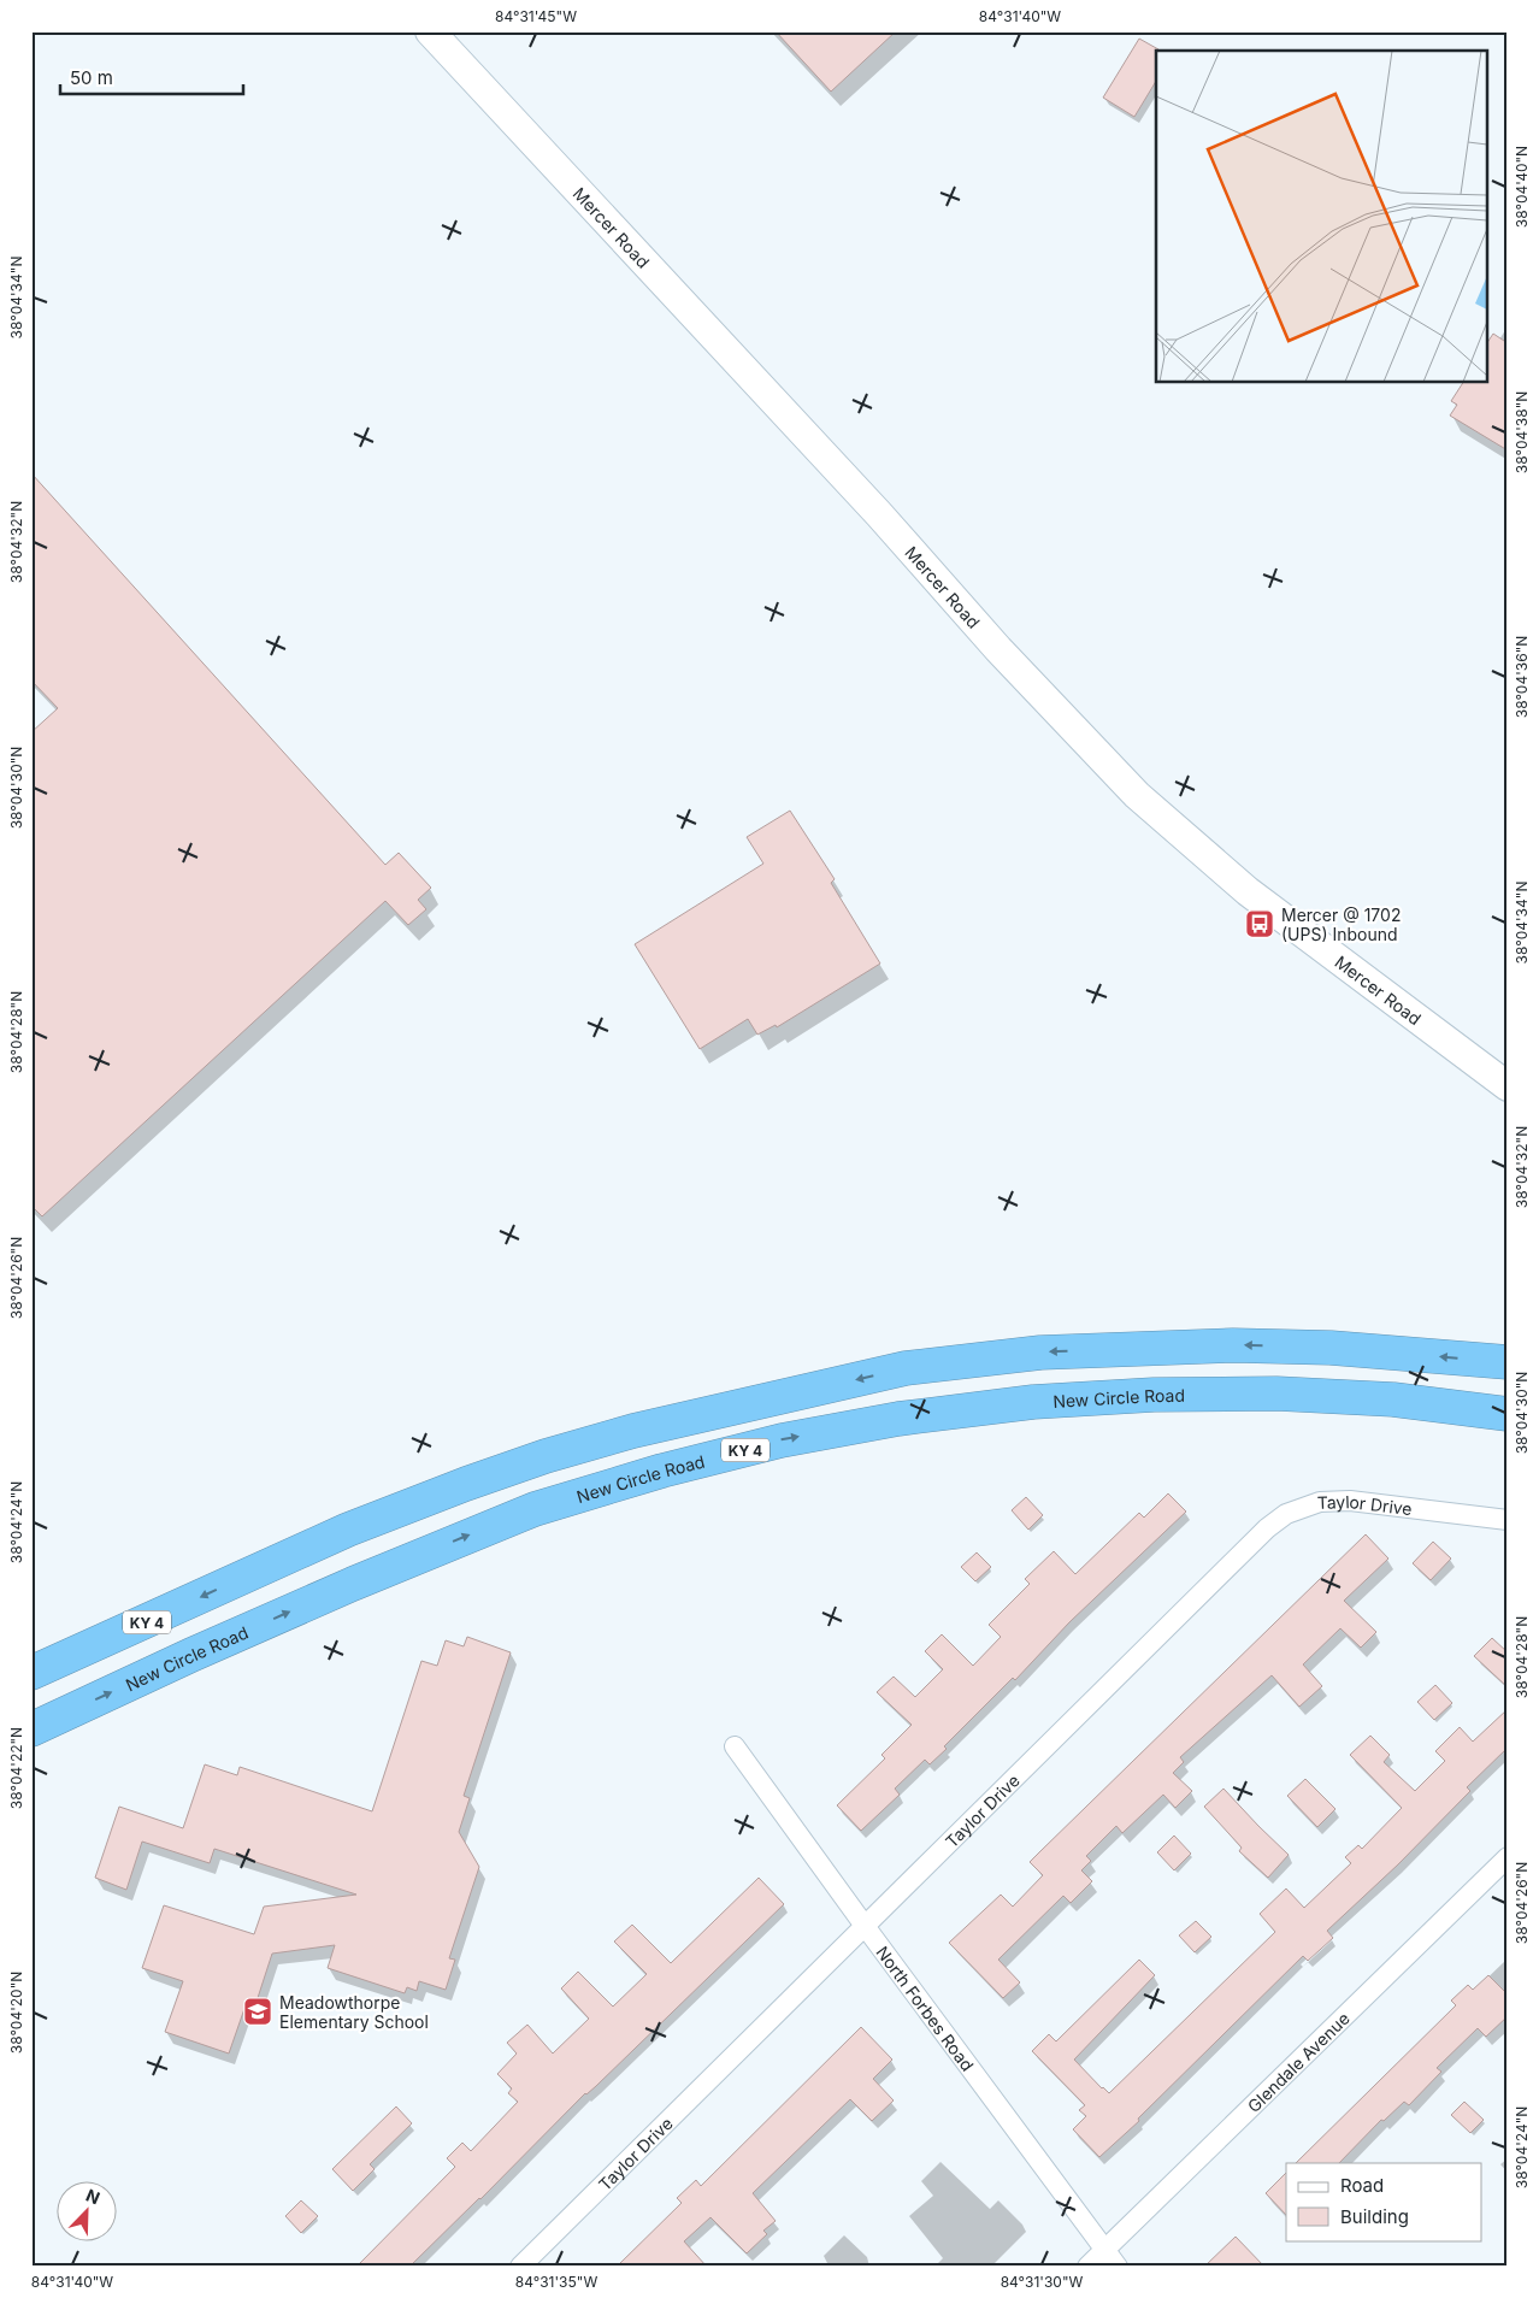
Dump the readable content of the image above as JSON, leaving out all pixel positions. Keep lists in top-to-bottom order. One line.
{"streets":{"highway":["New Circle Road","KY 4"],"street":["Mercer Road","Taylor Drive","North Forbes Road","Glendale Avenue"]},"crossings":[["Taylor Drive","North Forbes Road"],["North Forbes Road","Glendale Avenue"]],"places":{"bus stop":["Mercer @ 1702 (UPS) Inbound"],"school or university":["Meadowthorpe Elementary School"]},"legend":["Road","Building"],"scale_bar":"50 m","north":"top right","coordinates":["84°31'45\"W","84°31'40\"W","38°04'40\"N","38°04'34\"N","38°04'38\"N","38°04'32\"N","38°04'36\"N","38°04'30\"N","38°04'28\"N","38°04'26\"N","38°04'24\"N","38°04'22\"N","38°04'20\"N","84°31'35\"W","84°31'30\"W"]}
